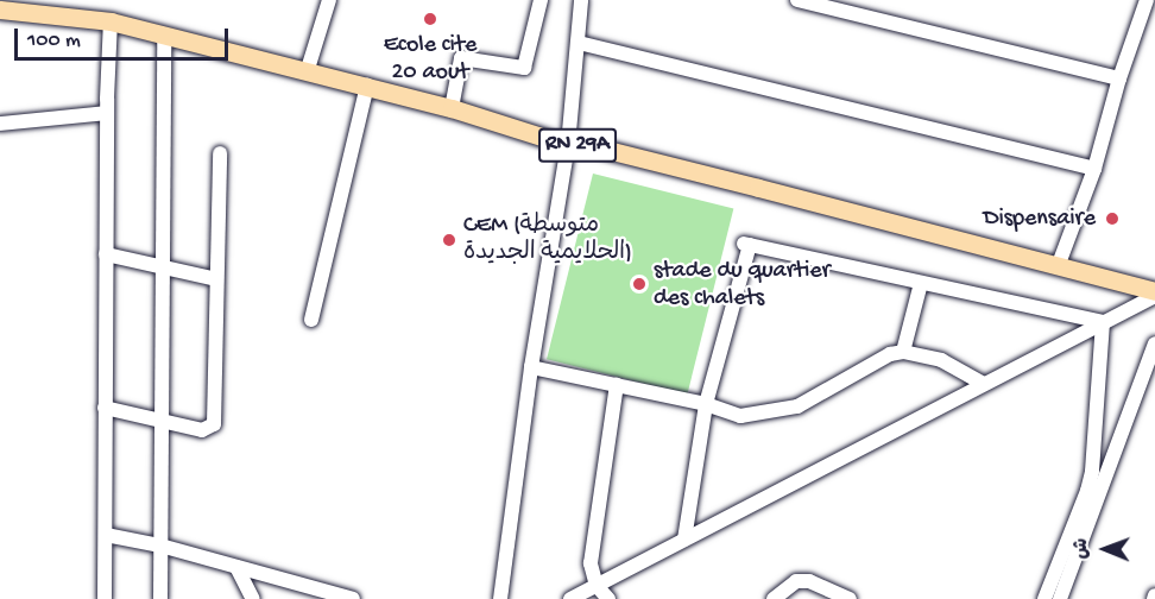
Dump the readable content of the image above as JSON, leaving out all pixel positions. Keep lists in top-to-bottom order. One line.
{"streets":{"main road":["RN 29A"]},"places":["Ecole cite 20 aout","Dispensaire","CEM (متوسطة الحلايمية الجديدة)","stade du quartier des chalets"],"scale_bar":"100 m","north":"left"}
